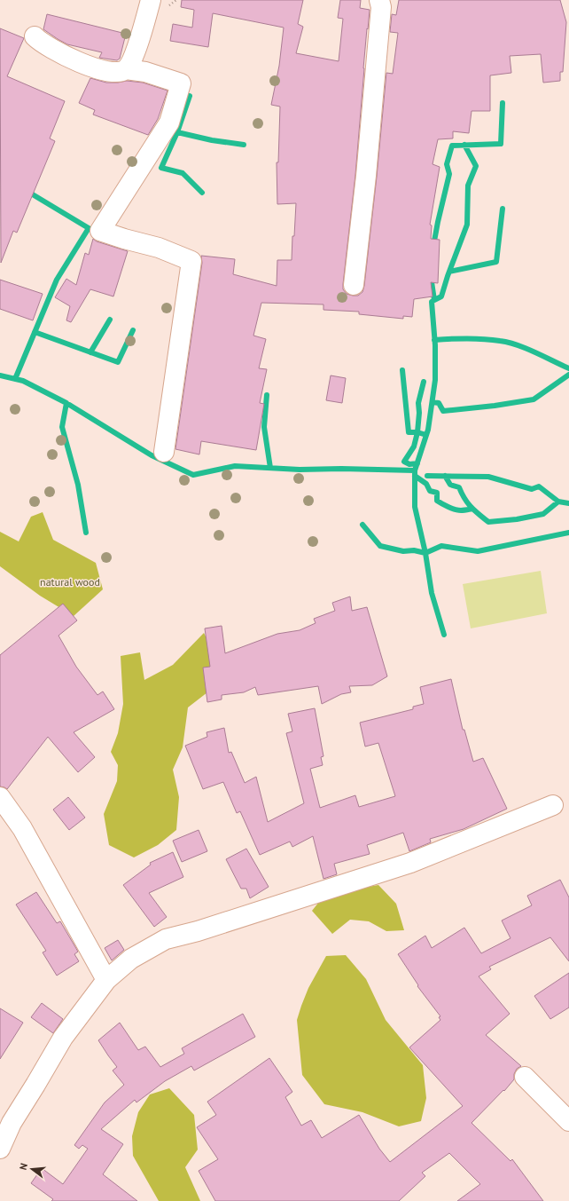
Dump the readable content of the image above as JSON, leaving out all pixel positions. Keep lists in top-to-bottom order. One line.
{"parks":["natural wood"],"north":"left"}
